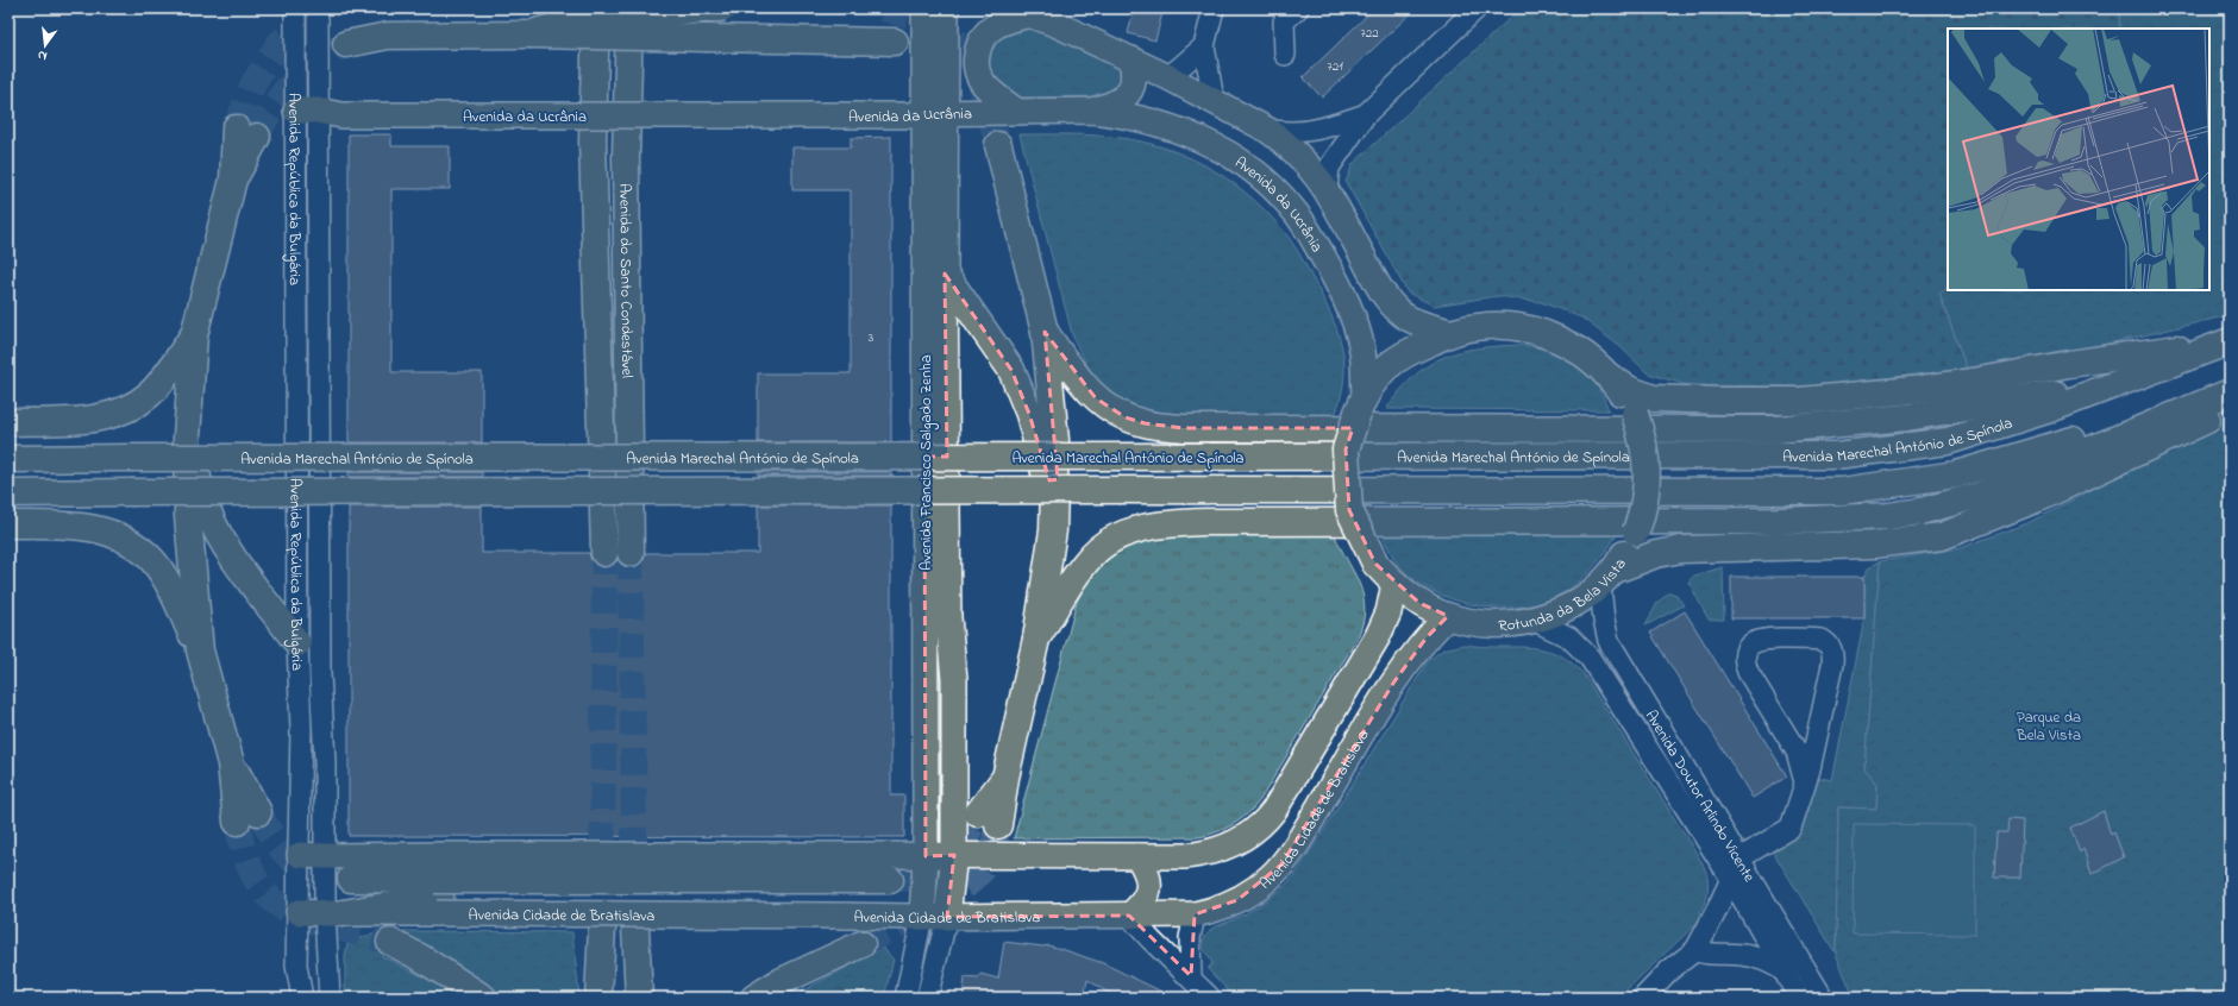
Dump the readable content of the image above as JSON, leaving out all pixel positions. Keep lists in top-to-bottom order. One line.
{"streets":{"highway":["Avenida do Santo Condestável","Avenida Marechal António de Spínola","Rotunda da Bela Vista"],"main road":["Avenida da Ucrânia","Avenida Francisco Salgado Zenha","Avenida Cidade de Bratislava"],"street":["Avenida República da Bulgária","Avenida Doutor Arlindo Vicente"]},"crossings":[["Avenida da Ucrânia","Avenida República da Bulgária"],["Avenida da Ucrânia","Avenida Francisco Salgado Zenha"],["Avenida da Ucrânia","Rotunda da Bela Vista"],["Avenida República da Bulgária","Avenida Cidade de Bratislava"],["Avenida Francisco Salgado Zenha","Avenida Cidade de Bratislava"],["Rotunda da Bela Vista","Avenida Doutor Arlindo Vicente"],["Rotunda da Bela Vista","Avenida Cidade de Bratislava"]],"parks":["Parque da Bela Vista"],"house_numbers":["722","721","3"],"north":"bottom"}
